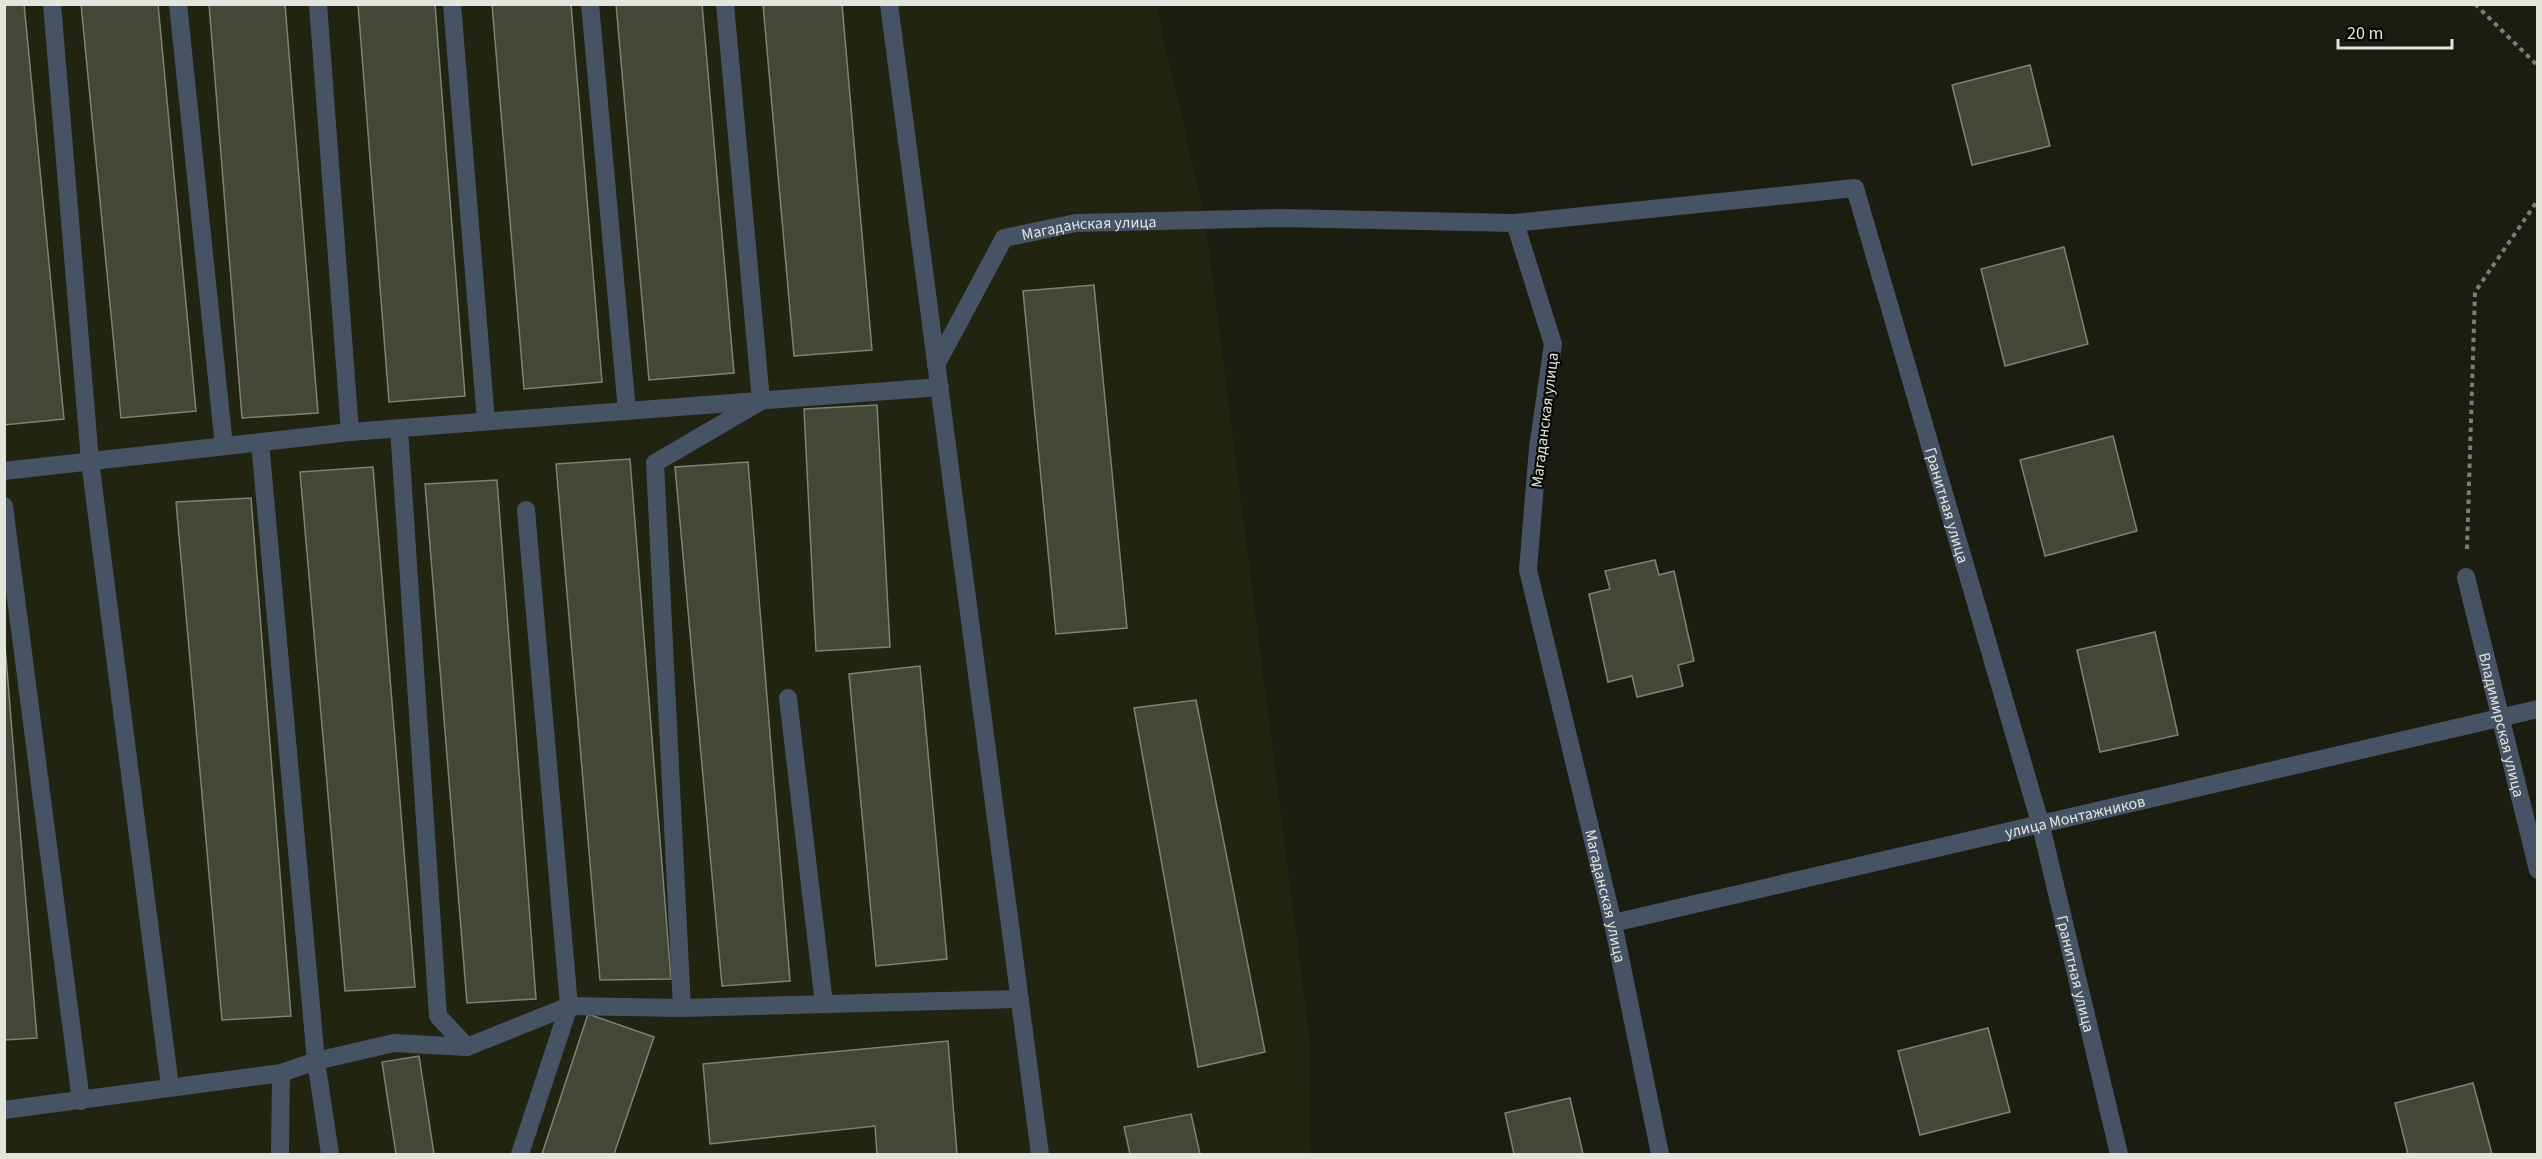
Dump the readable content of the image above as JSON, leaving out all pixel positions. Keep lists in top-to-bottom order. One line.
{"streets":{"street":["Магаданская улица","Гранитная улица","Владимирская улица","улица Монтажников"]},"crossings":[["Магаданская улица","Гранитная улица"],["Магаданская улица","улица Монтажников"],["Гранитная улица","улица Монтажников"],["Владимирская улица","улица Монтажников"]],"scale_bar":"20 m"}
